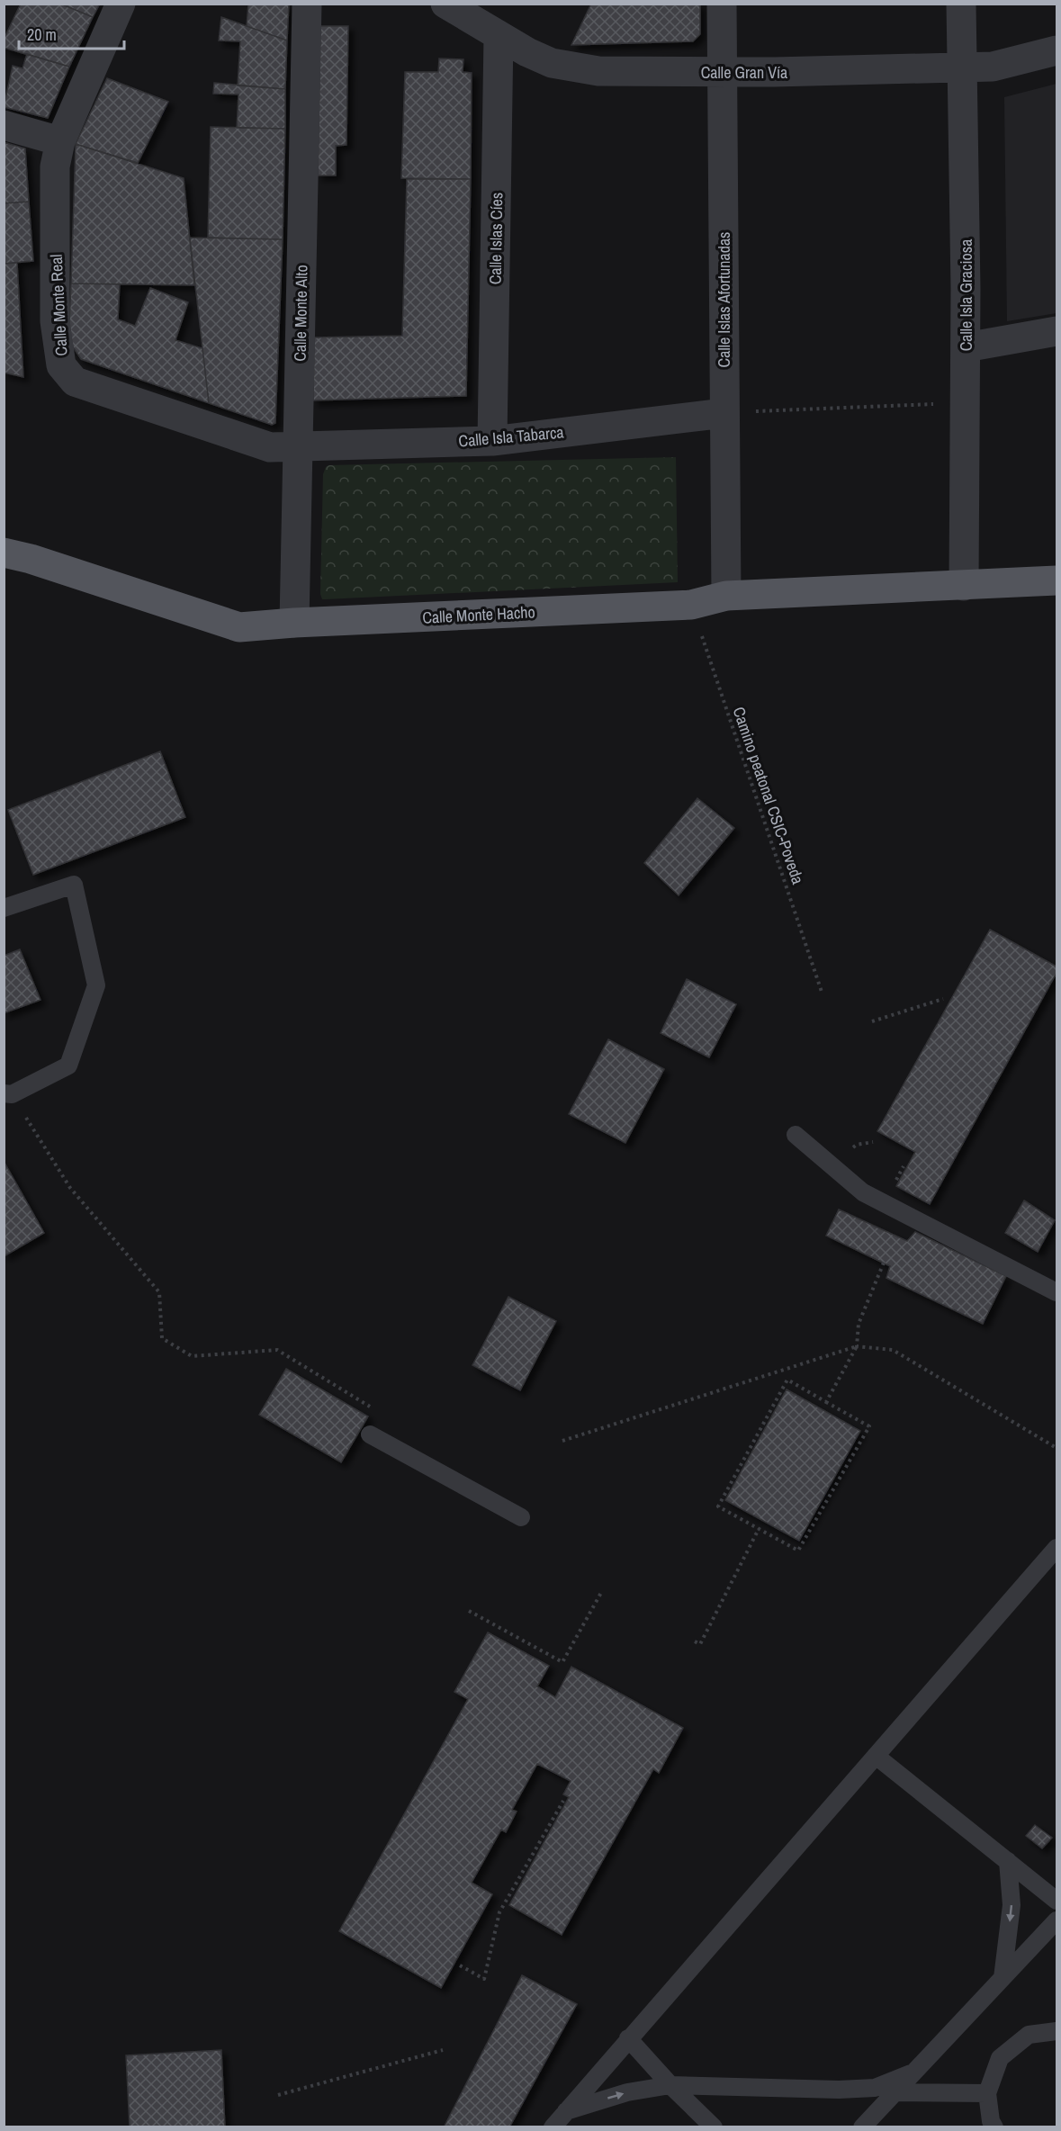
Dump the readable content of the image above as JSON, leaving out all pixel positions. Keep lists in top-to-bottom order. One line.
{"streets":{"main road":["Calle Monte Hacho"],"street":["Calle Gran Vía","Calle Islas Cíes","Calle Isla Graciosa","Calle Islas Afortunadas","Calle Monte Real","Calle Monte Alto","Calle Isla Tabarca"],"path":["Camino peatonal CSIC-Poveda"]},"crossings":[["Calle Gran Vía","Calle Islas Cíes"],["Calle Gran Vía","Calle Isla Graciosa"],["Calle Gran Vía","Calle Islas Afortunadas"],["Calle Islas Cíes","Calle Isla Tabarca"],["Calle Isla Graciosa","Calle Monte Hacho"],["Calle Islas Afortunadas","Calle Isla Tabarca"],["Calle Islas Afortunadas","Calle Monte Hacho"],["Calle Monte Real","Calle Monte Alto"],["Calle Monte Real","Calle Isla Tabarca"],["Calle Monte Alto","Calle Isla Tabarca"],["Calle Monte Alto","Calle Monte Hacho"],["Calle Monte Hacho","Camino peatonal CSIC-Poveda"]],"scale_bar":"20 m"}
